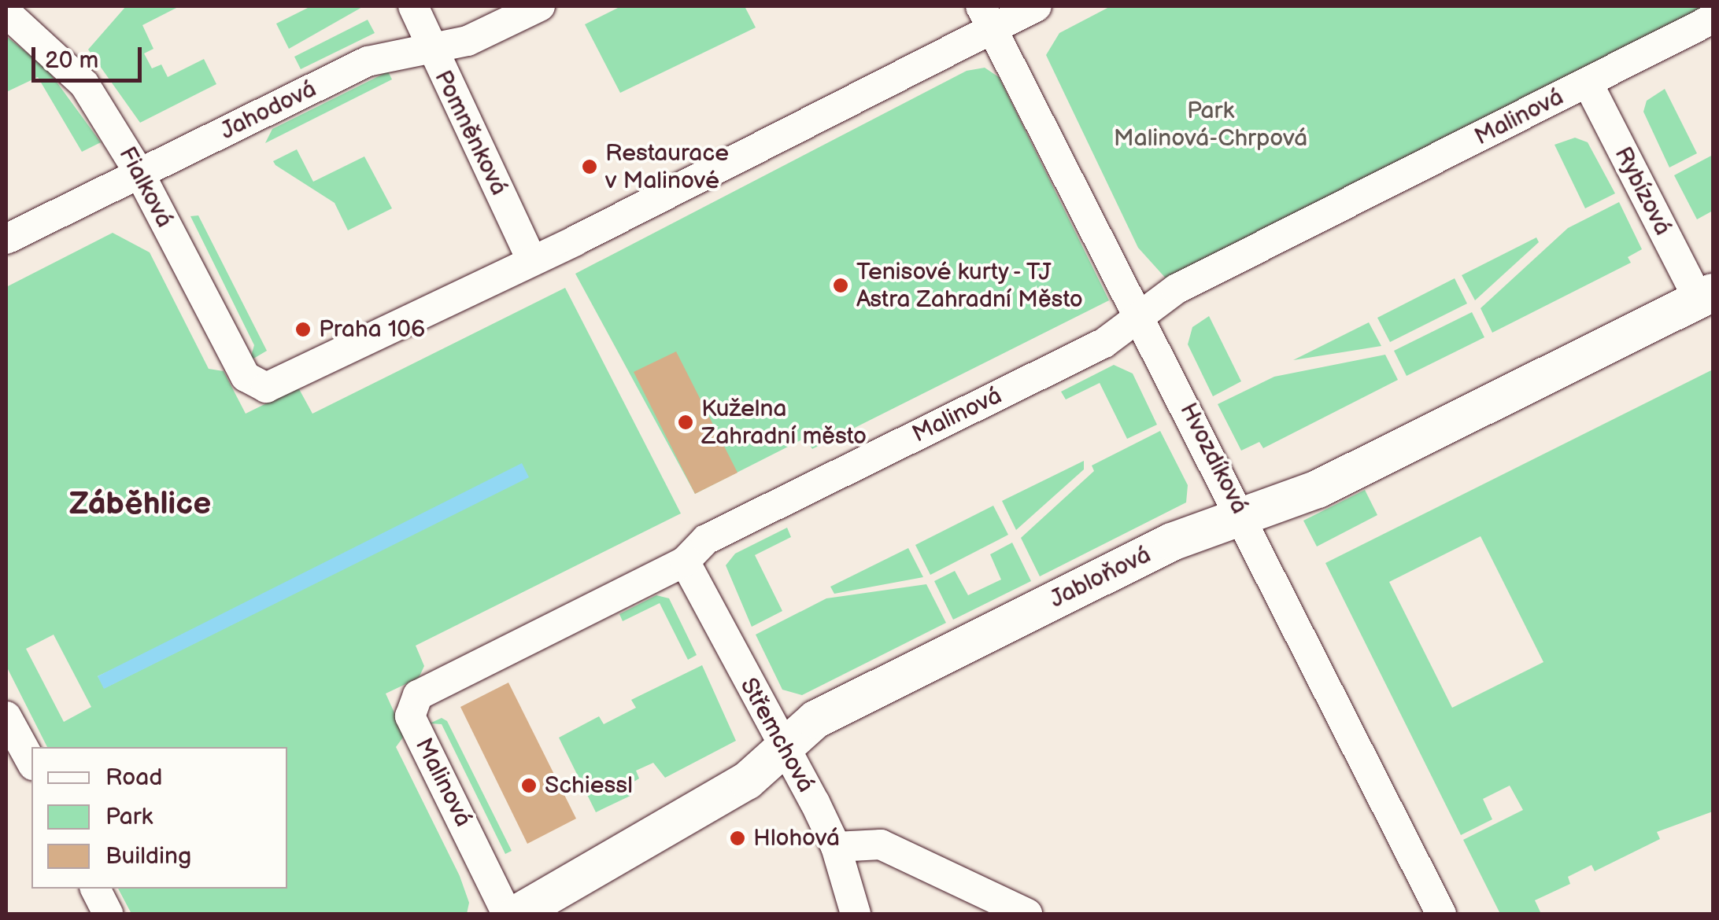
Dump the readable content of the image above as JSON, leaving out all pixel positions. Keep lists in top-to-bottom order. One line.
{"streets":{"street":["Jahodová","Malinová","Pomněnková","Fialková","Rybízová","Hvozdíková","Jabloňová","Střemchová"]},"crossings":[["Jahodová","Pomněnková"],["Jahodová","Fialková"],["Malinová","Rybízová"],["Malinová","Hvozdíková"],["Malinová","Střemchová"],["Pomněnková","Fialková"],["Rybízová","Jabloňová"],["Hvozdíková","Jabloňová"],["Jabloňová","Střemchová"]],"districts":["Záběhlice"],"parks":["Park Malinová-Chrpová"],"places":["Restaurace v Malinové","Tenisové kurty - TJ Astra Zahradní Město","Praha 106","Kuželna Zahradní město","Schiessl","Hlohová"],"legend":["Road","Park","Building"],"scale_bar":"20 m"}
